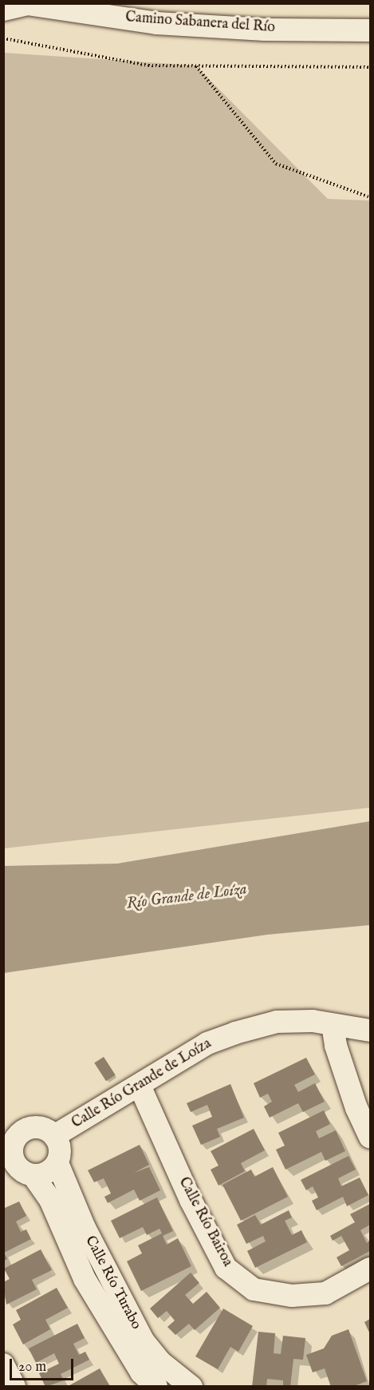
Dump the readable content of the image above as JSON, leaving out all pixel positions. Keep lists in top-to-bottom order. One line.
{"streets":{"street":["Camino Sabanera del Río","Calle Río Grande de Loíza","Calle Río Bairoa","Calle Río Turabo"]},"crossings":[["Calle Río Grande de Loíza","Calle Río Bairoa"],["Calle Río Grande de Loíza","Calle Río Turabo"]],"water":["Río Grande de Loíza"],"scale_bar":"20 m"}
